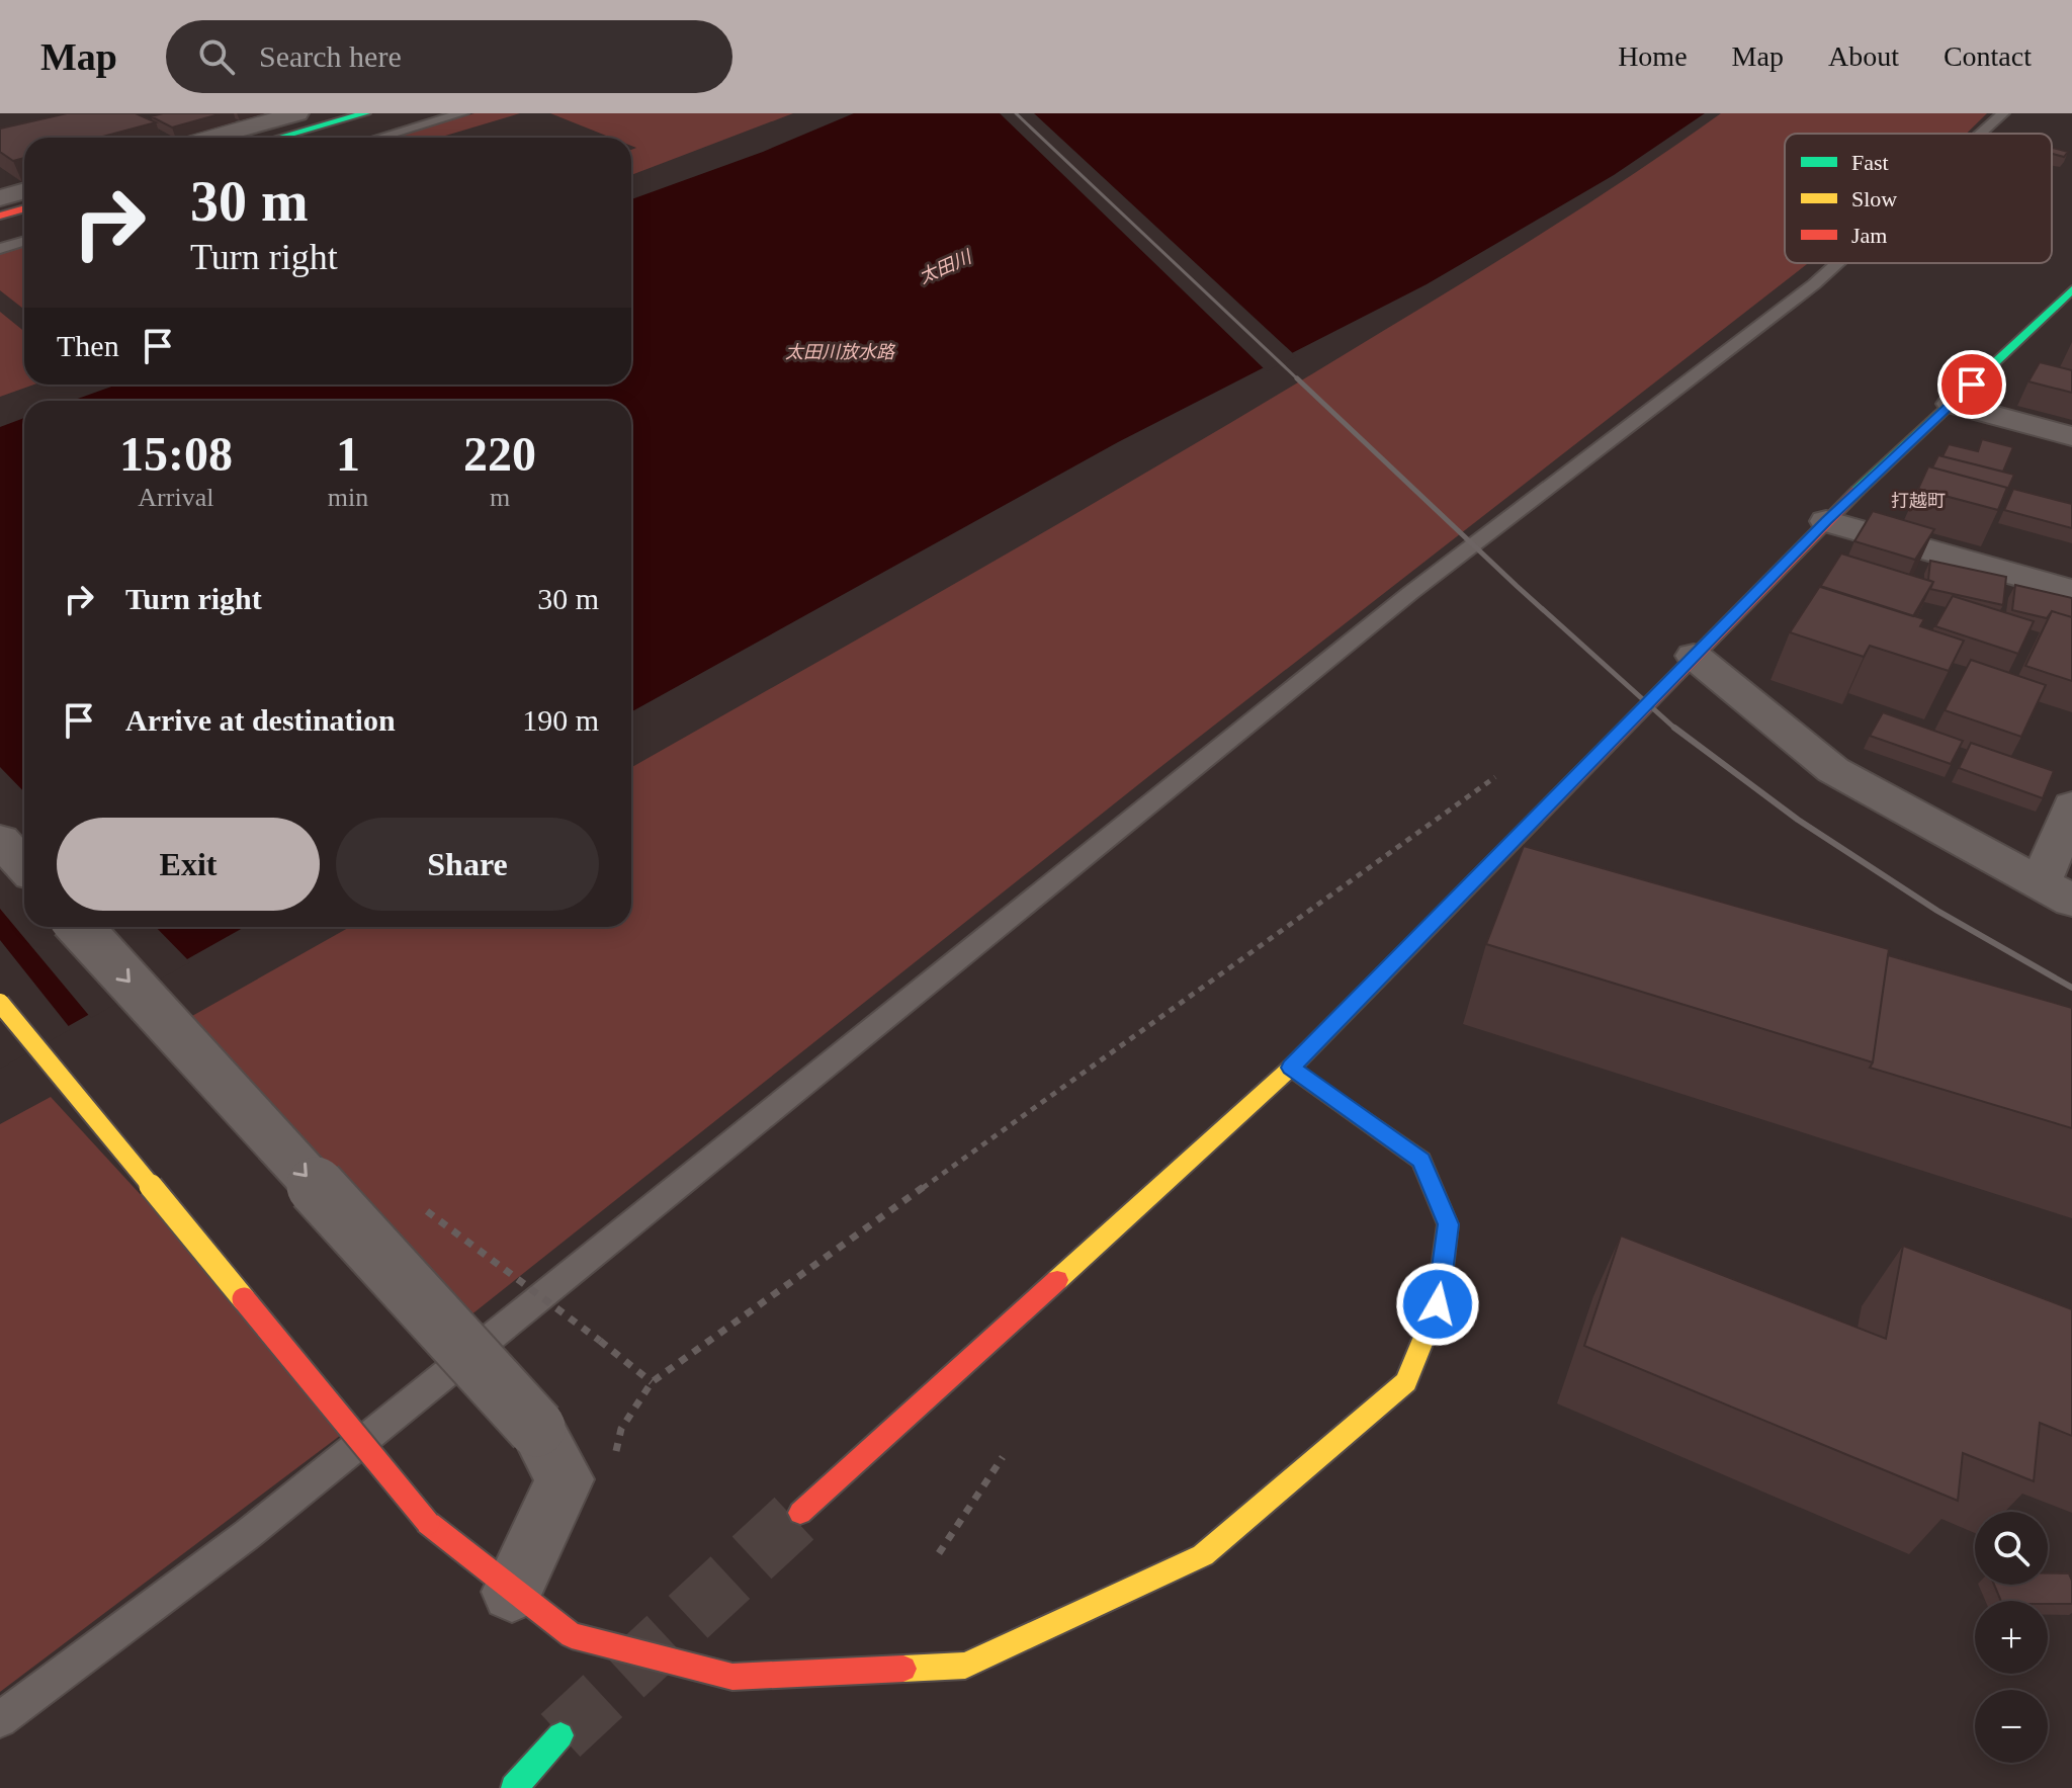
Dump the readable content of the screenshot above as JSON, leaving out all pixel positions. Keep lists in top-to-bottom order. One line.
{"districts":["打越町"],"water":["太田川","太田川放水路"],"legend":["Fast","Slow","Jam"],"page":{"header":"Map","search":"Search here","nav":["Home","Map","About","Contact"],"turn":["30 m","Turn right"],"then":"Then","eta":["15:08","Arrival","1","min","220","m"],"list":[{"name":"Turn right","value":"30 m"},{"name":"Arrive at destination","value":"190 m"}],"buttons":["Exit","Share"],"map_buttons":["+","−"]}}
